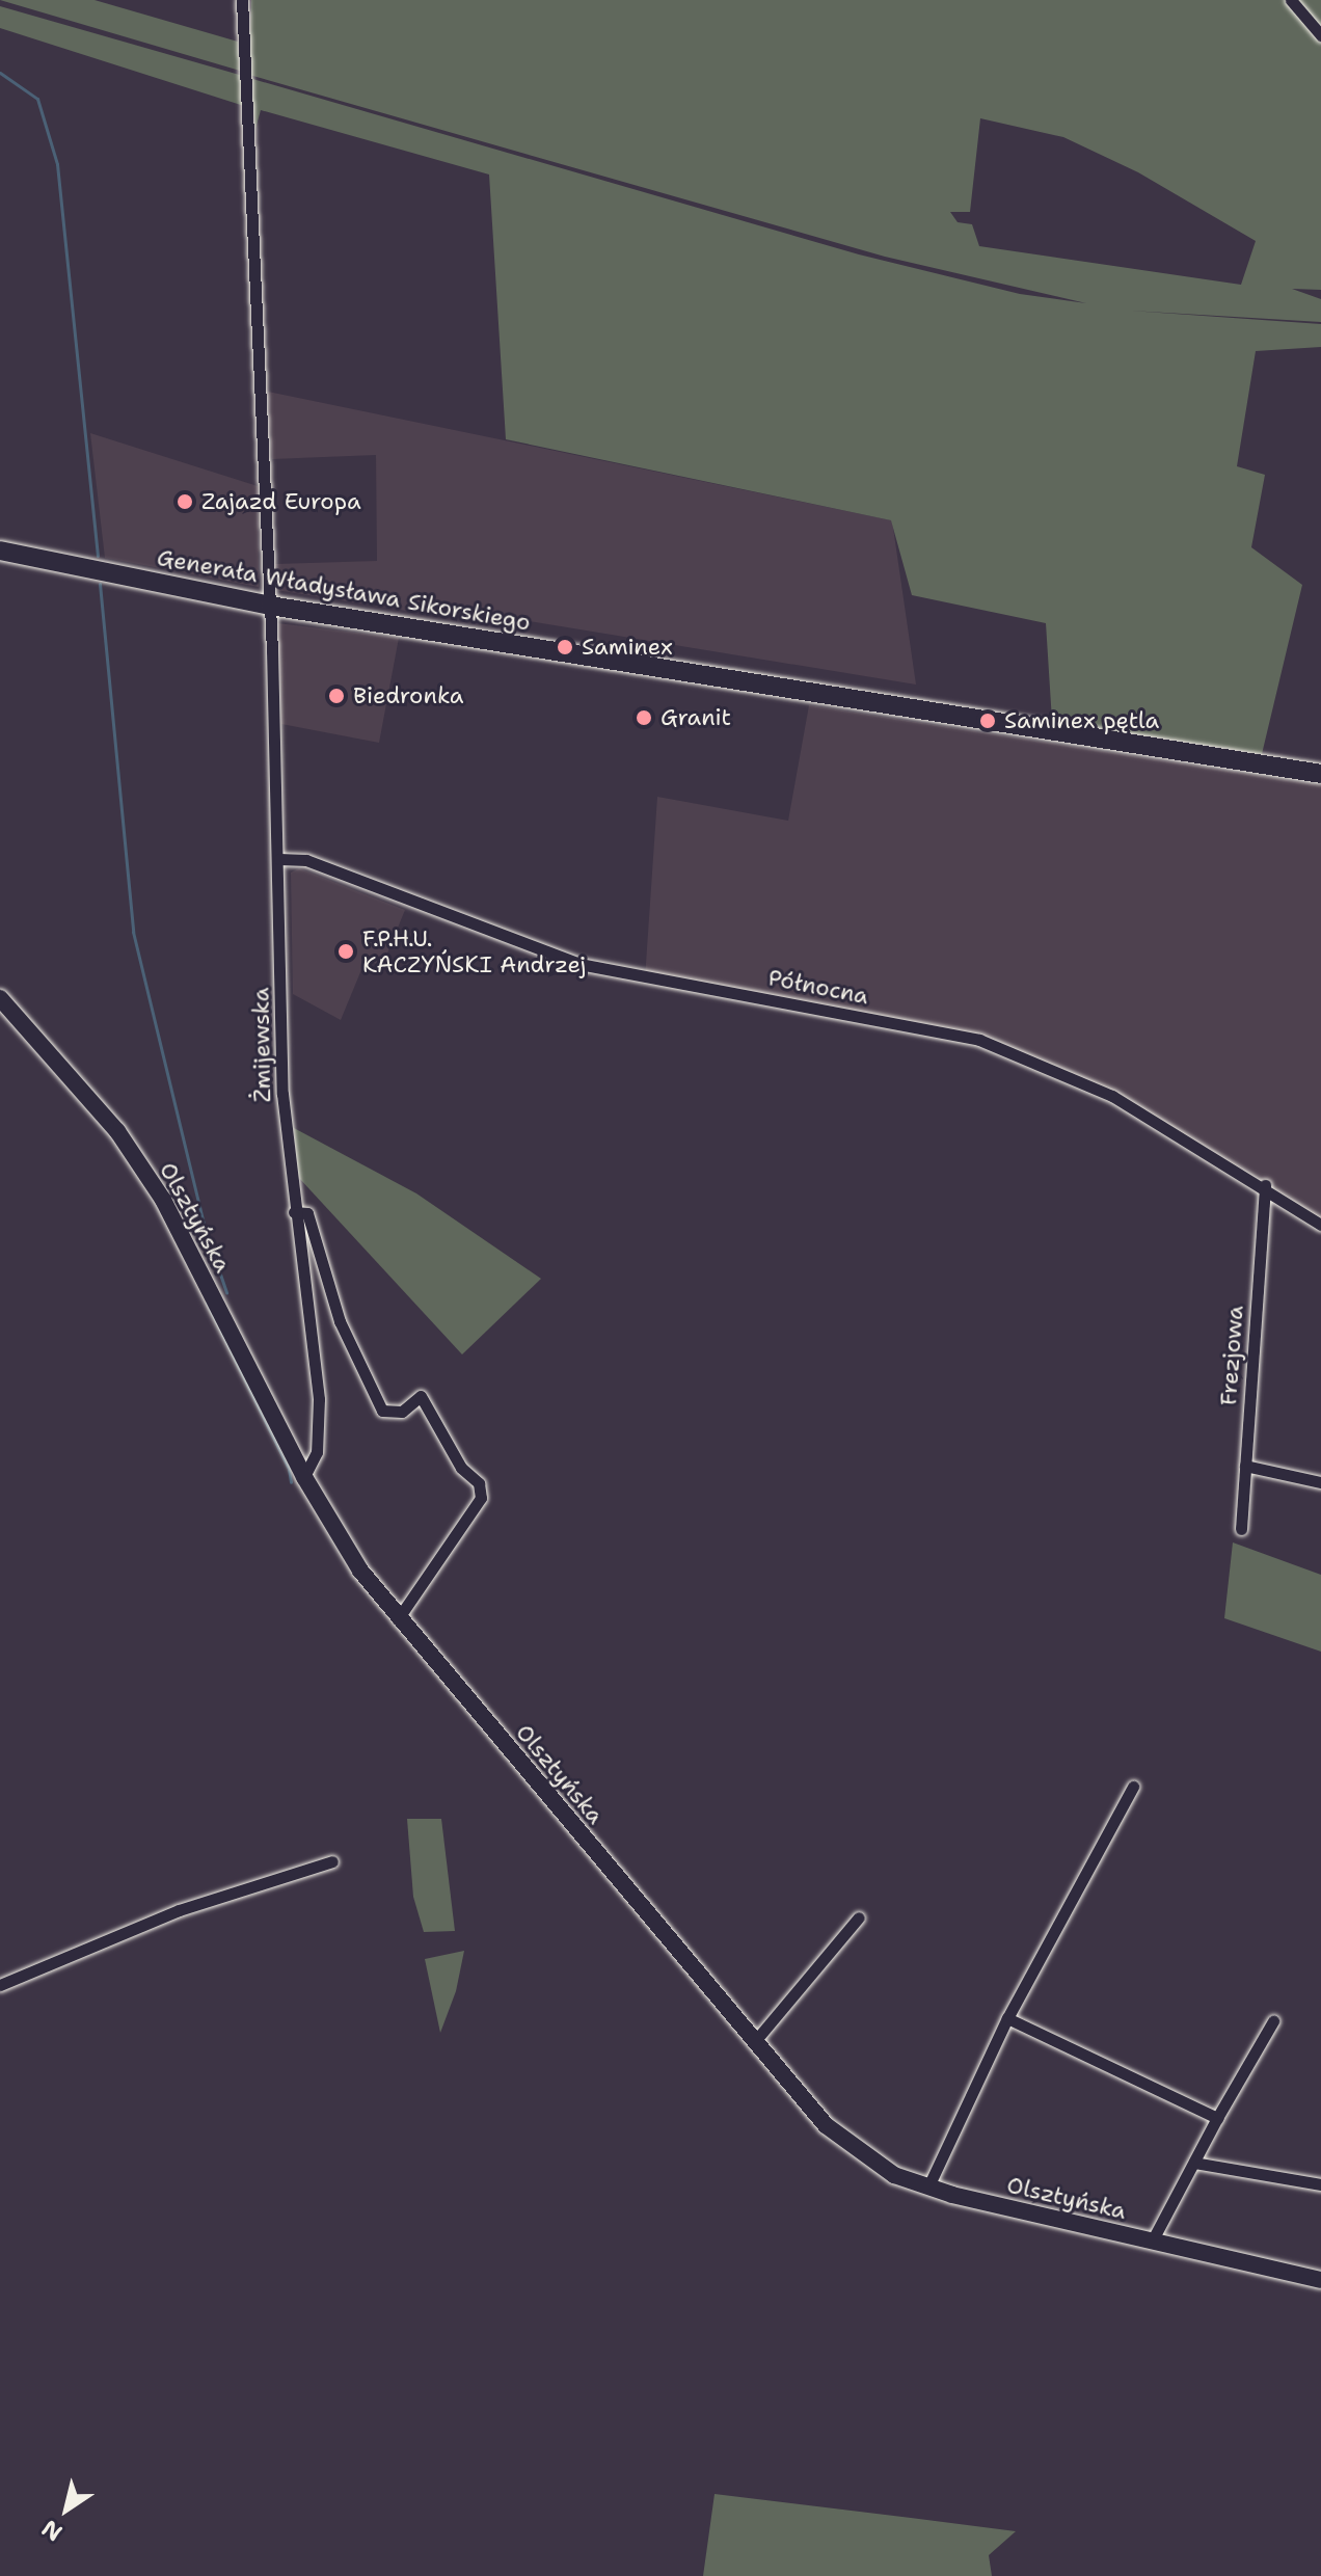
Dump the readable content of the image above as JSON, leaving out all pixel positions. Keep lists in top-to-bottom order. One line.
{"streets":{"main road":["Generała Władysława Sikorskiego"],"street":["Północna","Żmijewska","Olsztyńska","Frezjowa"]},"crossings":[["Generała Władysława Sikorskiego","Żmijewska"],["Północna","Żmijewska"],["Północna","Frezjowa"],["Żmijewska","Olsztyńska"]],"places":["Zajazd Europa","Saminex","Biedronka","Granit","Saminex pętla","F.P.H.U. KACZYŃSKI Andrzej"],"north":"bottom left"}
